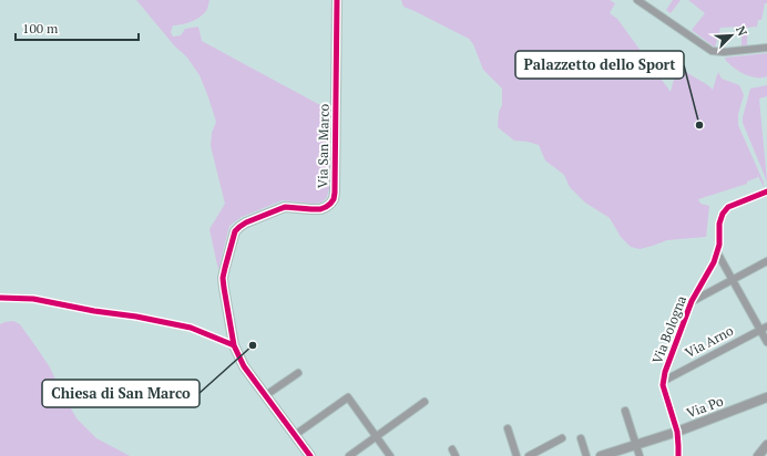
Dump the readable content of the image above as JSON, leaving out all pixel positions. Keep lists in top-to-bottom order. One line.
{"streets":{"street":["Via San Marco","Via Bologna","Via Arno","Via Po"]},"crossings":[["Via Bologna","Via Arno"],["Via Bologna","Via Po"]],"places":["Palazzetto dello Sport","Chiesa di San Marco"],"scale_bar":"100 m","north":"top right"}
